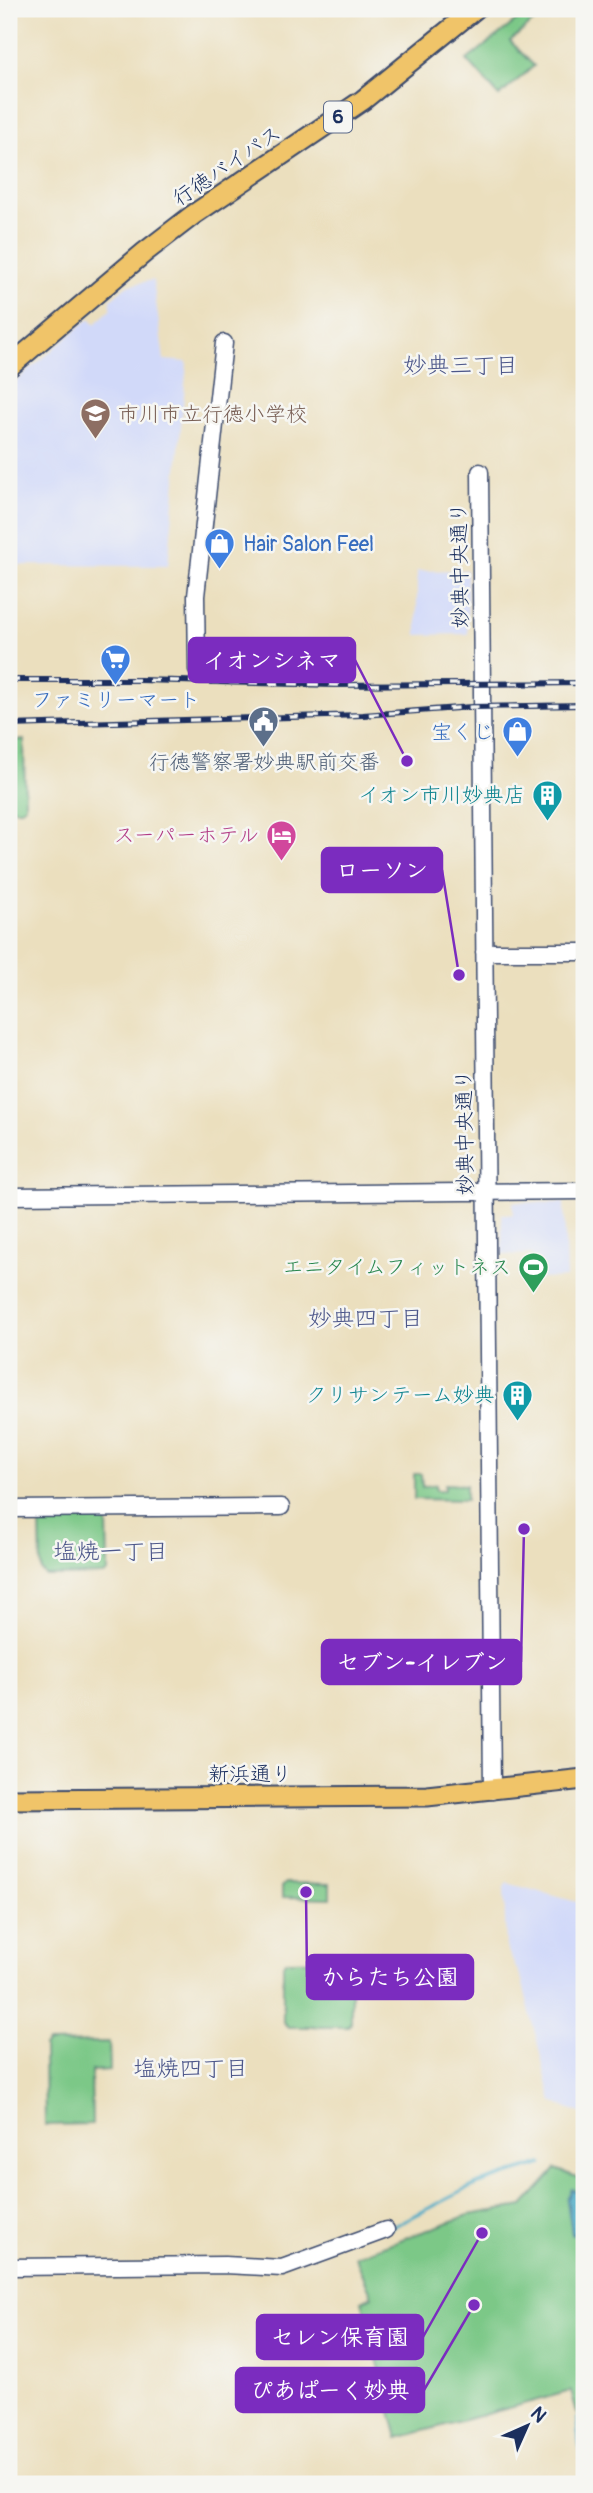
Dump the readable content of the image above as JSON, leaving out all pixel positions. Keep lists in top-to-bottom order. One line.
{"streets":{"main road":["6","行徳バイパス","新浜通り"],"street":["妙典中央通り"]},"crossings":[["妙典中央通り","新浜通り"]],"districts":["妙典三丁目","妙典四丁目","塩焼一丁目","塩焼四丁目"],"places":{"school or university":["市川市立行徳小学校"],"shop":["Hair Salon Feel","宝くじ"],"supermarket":["ファミリーマート"],"public building":["行徳警察署妙典駅前交番"],"other":["イオンシネマ","ローソン","セブン-イレブン","からたち公園","セレン保育園","ぴあぱーく妙典"],"building":["イオン市川妙典店","クリサンテーム妙典"],"hotel":["スーパーホテル"],"sports":["エニタイムフィットネス"]},"north":"top right"}
